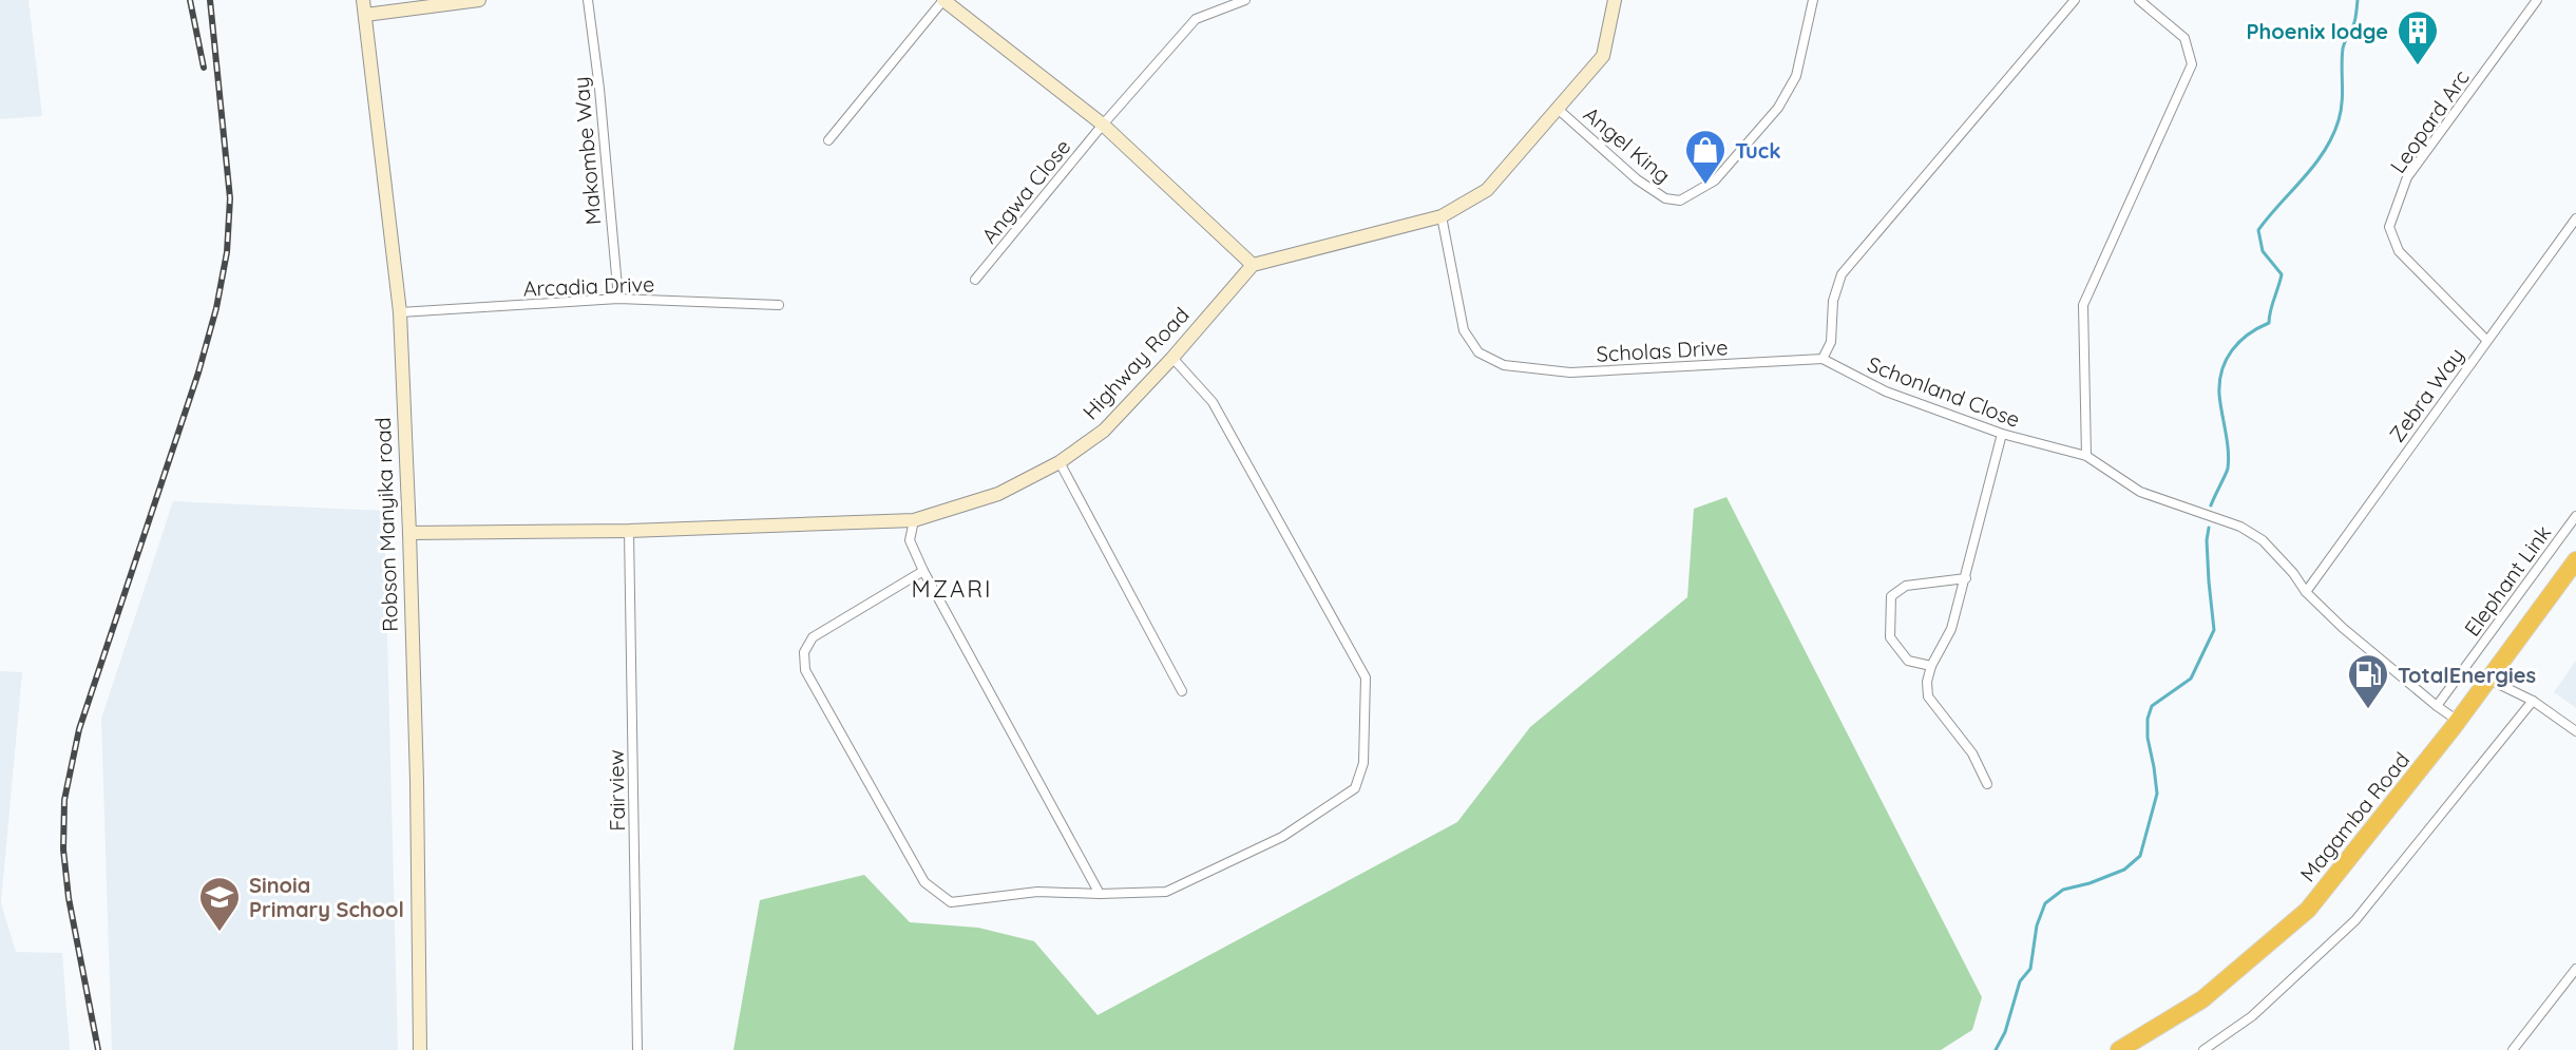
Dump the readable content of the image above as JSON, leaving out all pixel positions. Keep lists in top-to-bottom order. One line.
{"streets":{"highway":["Magamba Road"],"street":["Leopard Arc","Angel King","Makombe Way","Angwa Close","Arcadia Drive","Scholas Drive","Highway Road","Schonland Close","Zebra Way","Robson Manyika road","Elephant Link","Fairview"]},"crossings":[["Leopard Arc","Zebra Way"],["Makombe Way","Arcadia Drive"],["Arcadia Drive","Robson Manyika road"],["Scholas Drive","Schonland Close"],["Highway Road","Robson Manyika road"],["Highway Road","Fairview"],["Schonland Close","Zebra Way"],["Schonland Close","Elephant Link"],["Schonland Close","Magamba Road"]],"districts":["MZARI"],"places":{"building":["Phoenix lodge"],"shop":["Tuck"],"fuel station":["TotalEnergies"],"school or university":["Sinoia Primary School"]}}
